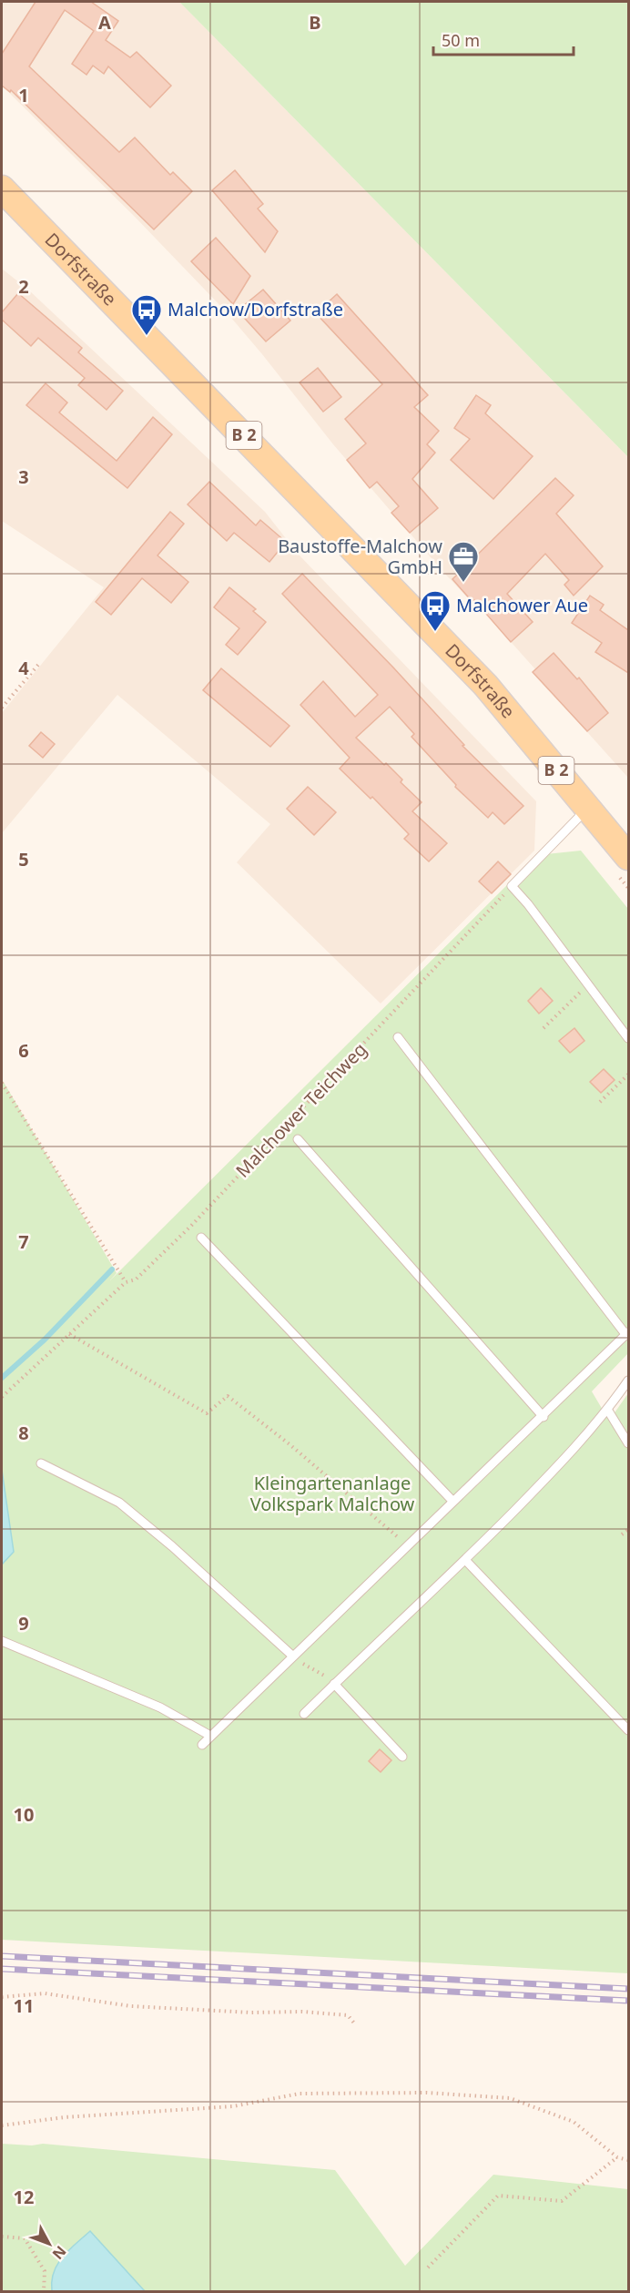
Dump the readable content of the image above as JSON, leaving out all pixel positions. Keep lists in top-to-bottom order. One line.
{"streets":{"main road":["Dorfstraße","B 2"],"path":["Malchower Teichweg"]},"parks":["Kleingartenanlage Volkspark Malchow"],"places":{"bus stop":["Malchow/Dorfstraße","Malchower Aue"],"office":["Baustoffe-Malchow GmbH"]},"scale_bar":"50 m","north":"bottom right","grid":{"columns":["A","B"],"rows":["1","2","3","4","5","6","7","8","9","10","11","12"]}}
